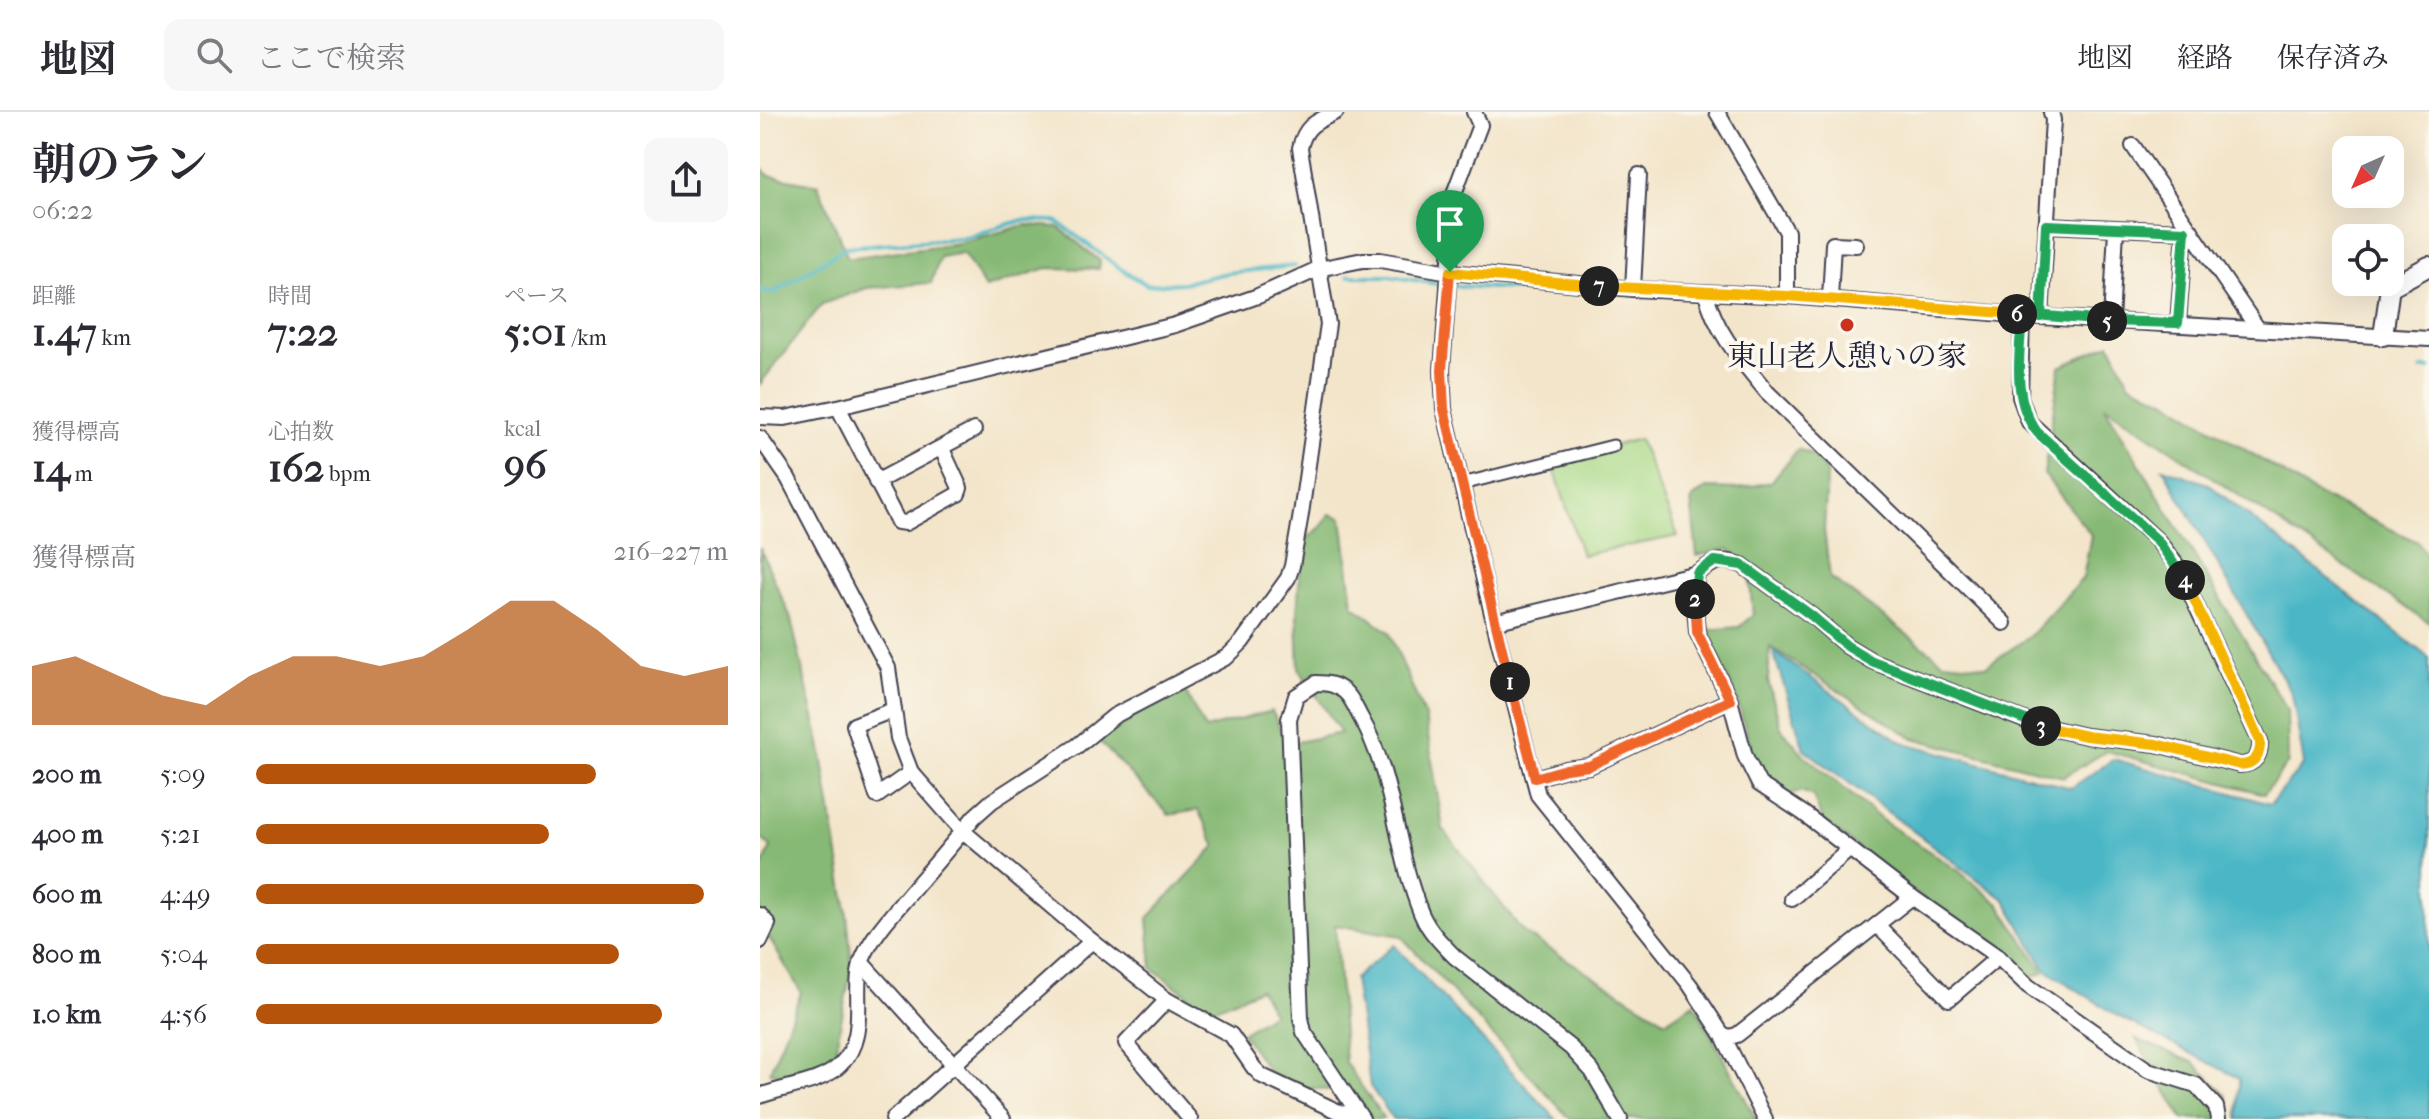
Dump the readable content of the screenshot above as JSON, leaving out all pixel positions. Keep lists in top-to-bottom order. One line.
{"places":["東山老人憩いの家"],"north":"bottom left","page":{"header":"地図","search":"ここで検索","nav":["地図","経路","保存済み"],"heading":["朝のラン","06:22"],"stats":[["距離","1.47 km"],["時間","7:22"],["ペース","5:01 /km"],["獲得標高","14 m"],["心拍数","162 bpm"],["kcal","96"]],"pins":["7","6","5","4","2","1","3"],"chart":["獲得標高","216–227 m"],"list":[{"name":"200 m","note":"5:09"},{"name":"400 m","note":"5:21"},{"name":"600 m","note":"4:49"},{"name":"800 m","note":"5:04"},{"name":"1.0 km","note":"4:56"}]}}
